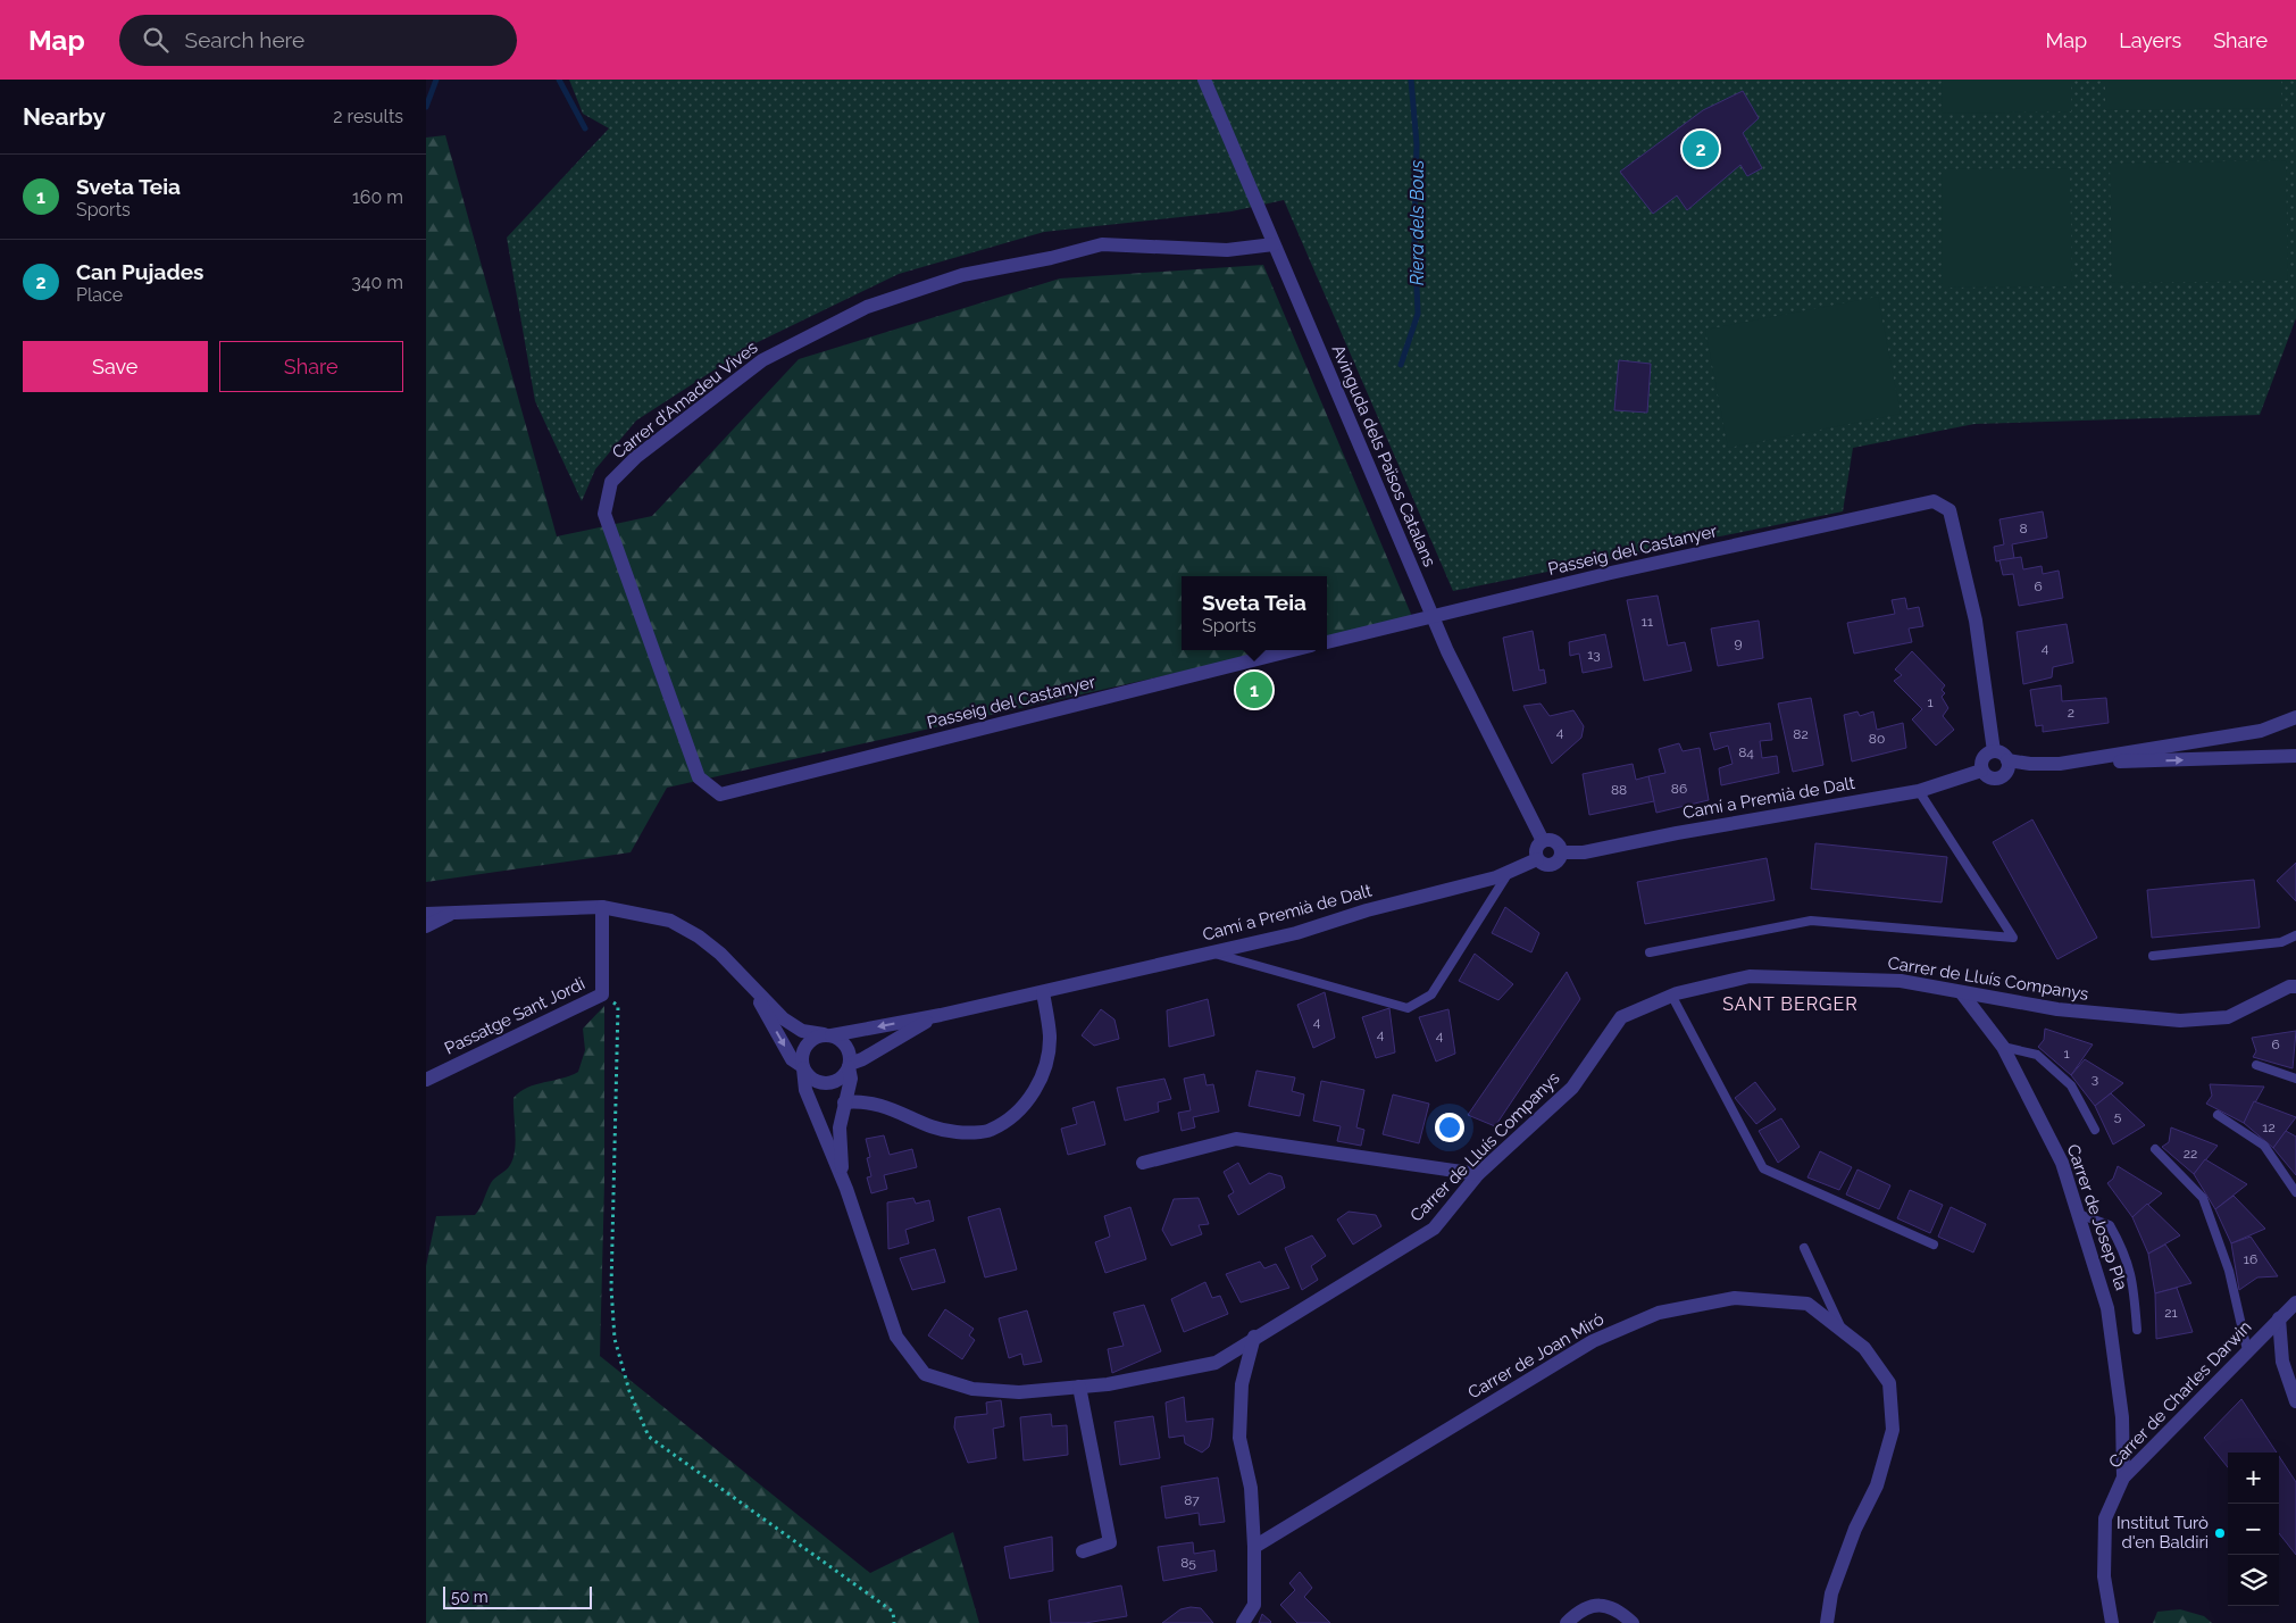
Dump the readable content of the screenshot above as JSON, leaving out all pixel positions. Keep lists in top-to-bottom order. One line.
{"streets":{"street":["Carrer d'Amadeu Vives","Avinguda dels Països Catalans","Passeig del Castanyer","Camí a Premià de Dalt","Carrer de Lluís Companys","Passatge Sant Jordi","Carrer de Josep Pla","Carrer de Joan Miró","Carrer de Charles Darwin"]},"crossings":[["Carrer d'Amadeu Vives","Avinguda dels Països Catalans"],["Carrer d'Amadeu Vives","Passeig del Castanyer"],["Avinguda dels Països Catalans","Passeig del Castanyer"],["Avinguda dels Països Catalans","Camí a Premià de Dalt"],["Passeig del Castanyer","Camí a Premià de Dalt"],["Camí a Premià de Dalt","Passatge Sant Jordi"],["Carrer de Lluís Companys","Carrer de Josep Pla"],["Carrer de Josep Pla","Carrer de Charles Darwin"]],"districts":["SANT BERGER"],"water":["Riera dels Bous"],"places":["Institut Turò d'en Baldiri"],"house_numbers":["8","6","11","9","4","13","1","2","4","82","80","84","86","88","4","4","4","6","1","3","5","12","22","16","21","87","85"],"scale_bar":"50 m","page":{"header":"Map","search":"Search here","nav":["Map","Layers","Share"],"heading":["Nearby","2 results"],"pins":["2","1"],"list":[{"mark":"1","name":"Sveta Teia","note":"Sports","value":"160 m"},{"mark":"2","name":"Can Pujades","note":"Place","value":"340 m"}],"buttons":["Save","Share"],"popup":["Sveta Teia","Sports"],"map_buttons":["+","−"],"scale":"50 m"}}
